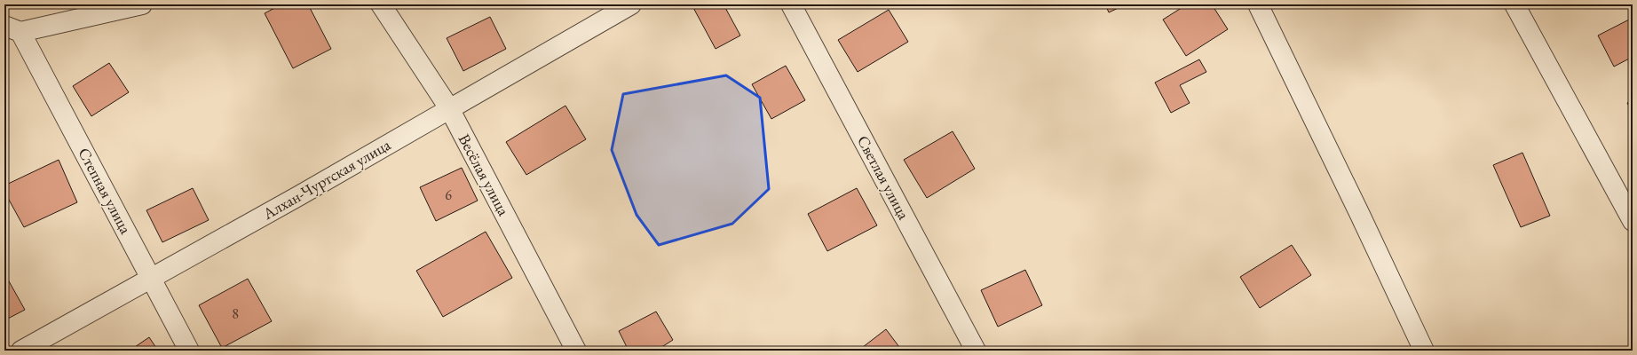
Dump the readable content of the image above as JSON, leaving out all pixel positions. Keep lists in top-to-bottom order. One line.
{"streets":{"street":["Весёлая улица","Светлая улица","Алхан-Чуртская улица","Степная улица"]},"crossings":[["Весёлая улица","Алхан-Чуртская улица"],["Алхан-Чуртская улица","Степная улица"]],"house_numbers":["6","8"]}
